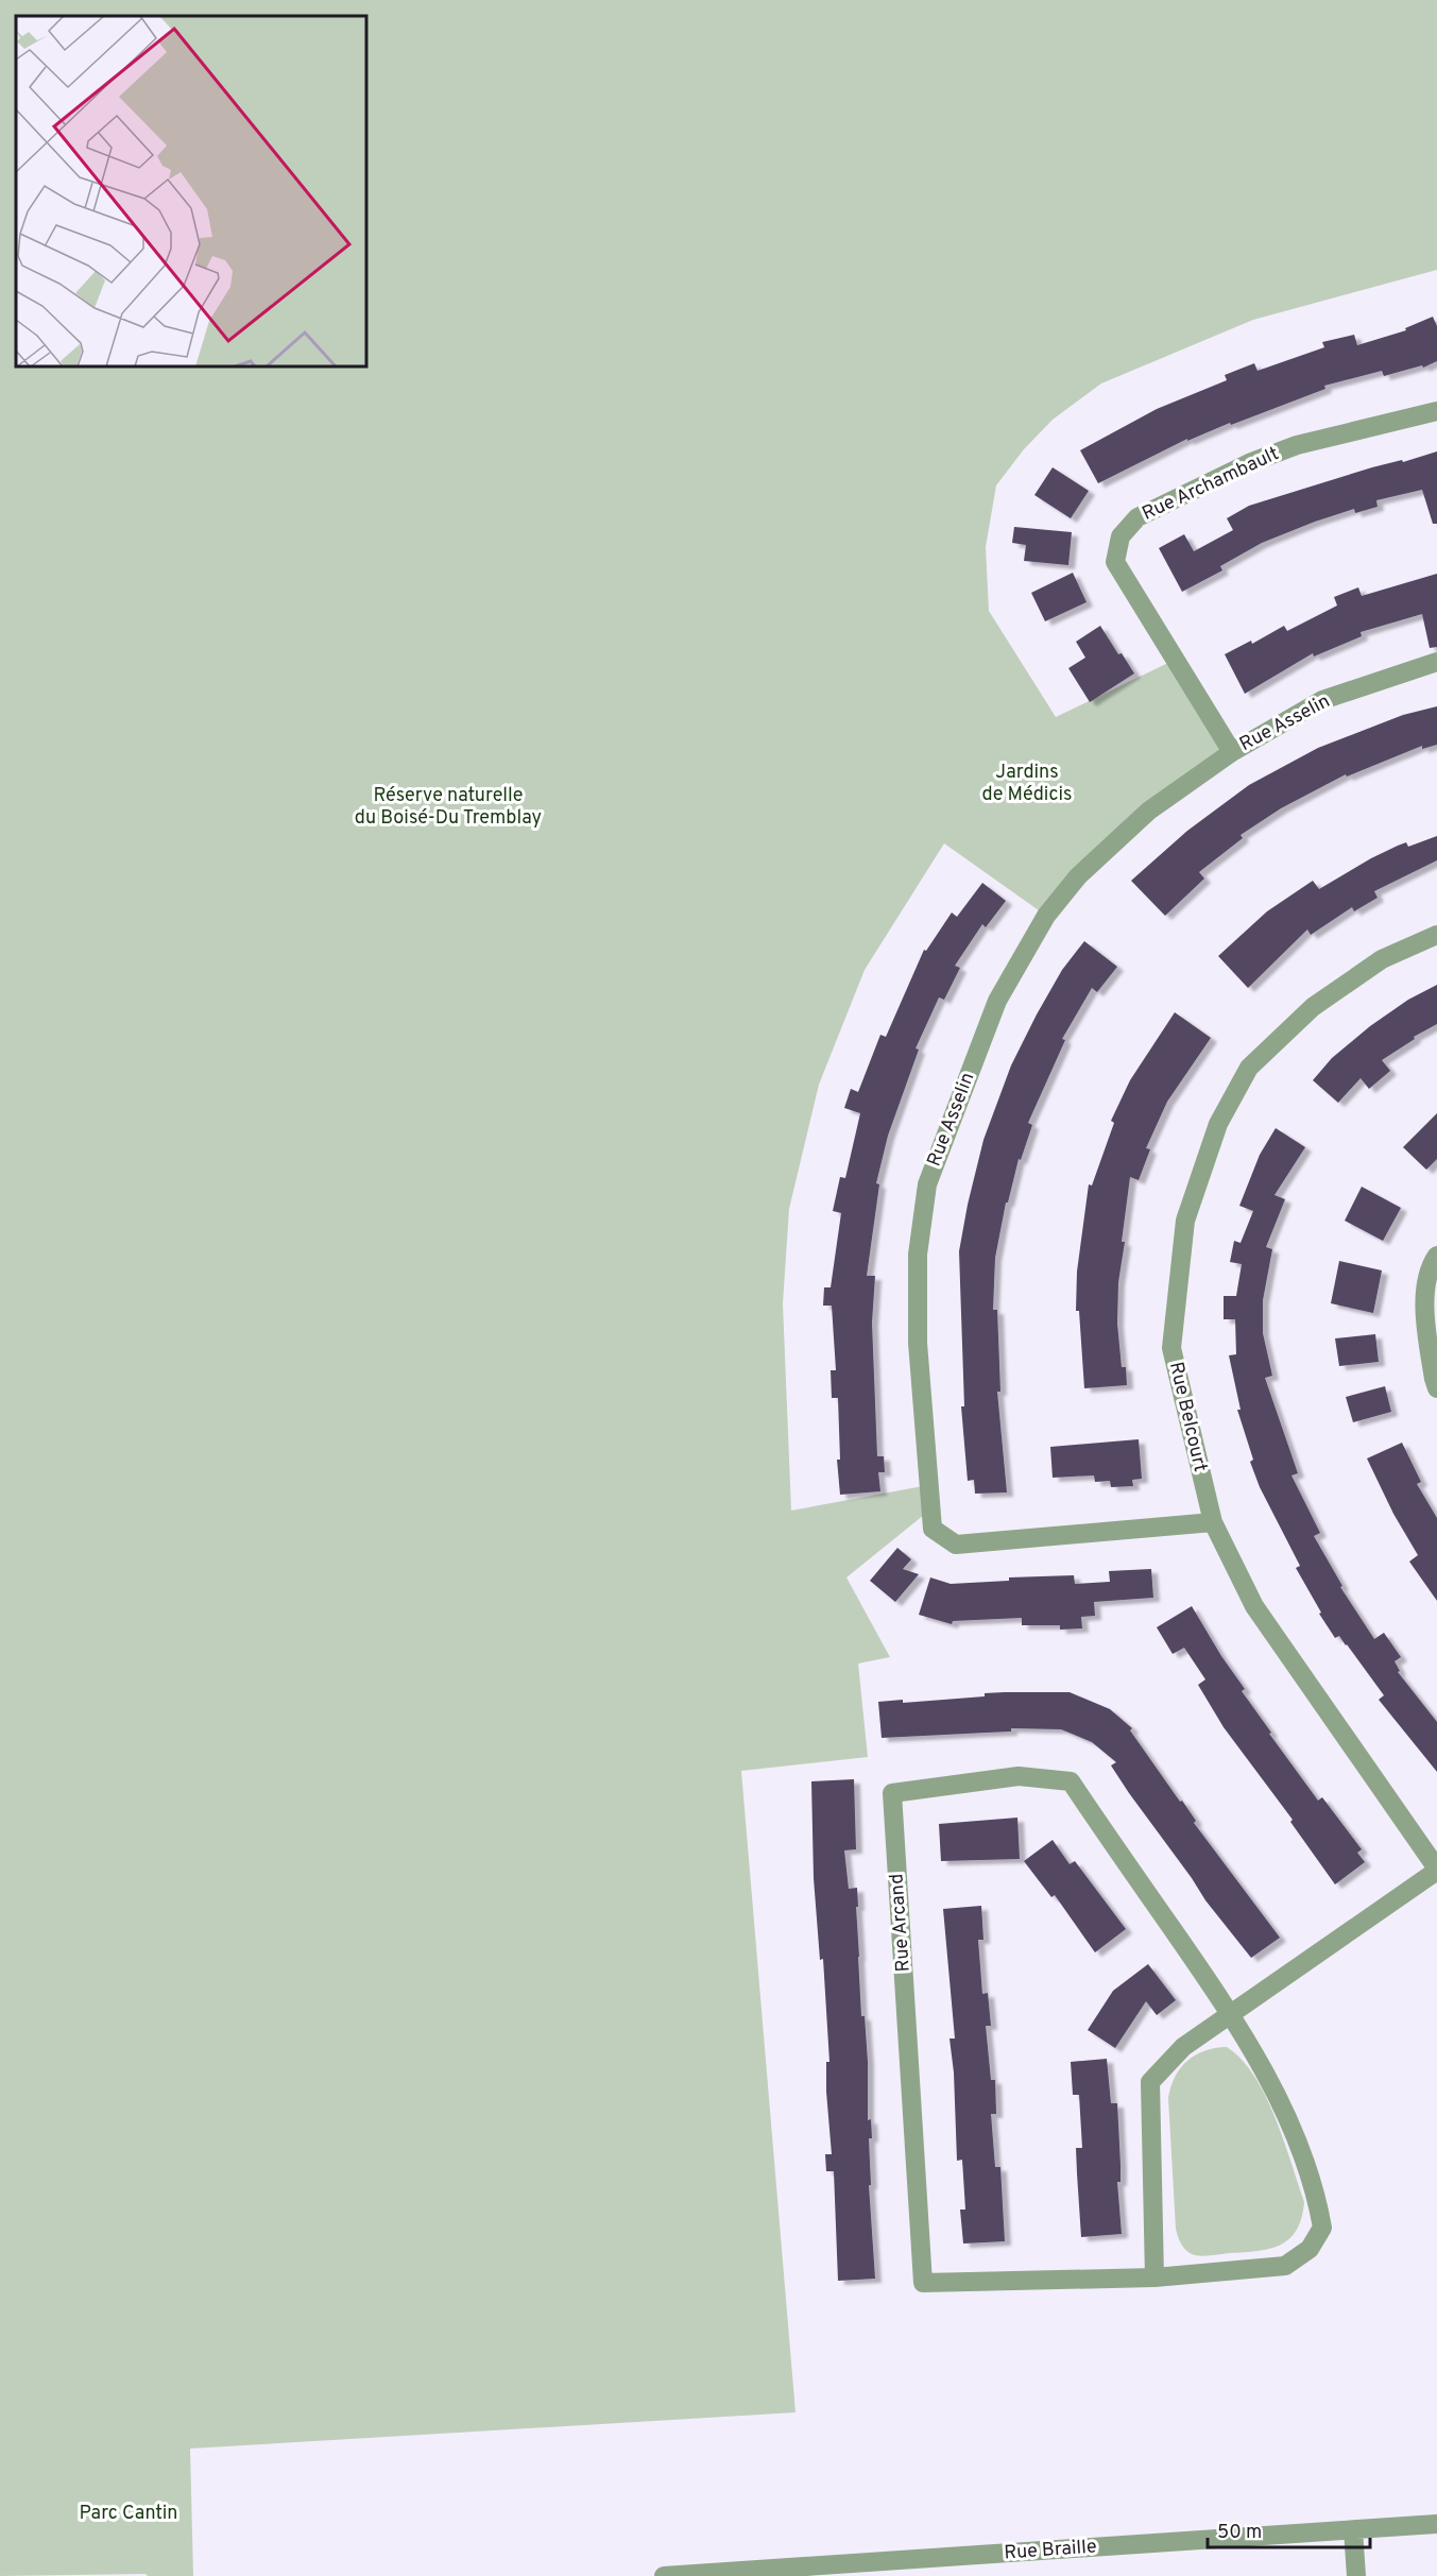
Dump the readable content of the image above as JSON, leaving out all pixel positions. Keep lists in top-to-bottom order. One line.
{"streets":{"street":["Rue Archambault","Rue Asselin","Rue Belcourt","Rue Arcand","Rue Braille"]},"crossings":[["Rue Archambault","Rue Asselin"],["Rue Asselin","Rue Belcourt"]],"parks":["Jardins de Médicis","Réserve naturelle du Boisé-Du Tremblay","Parc Cantin"],"scale_bar":"50 m"}
